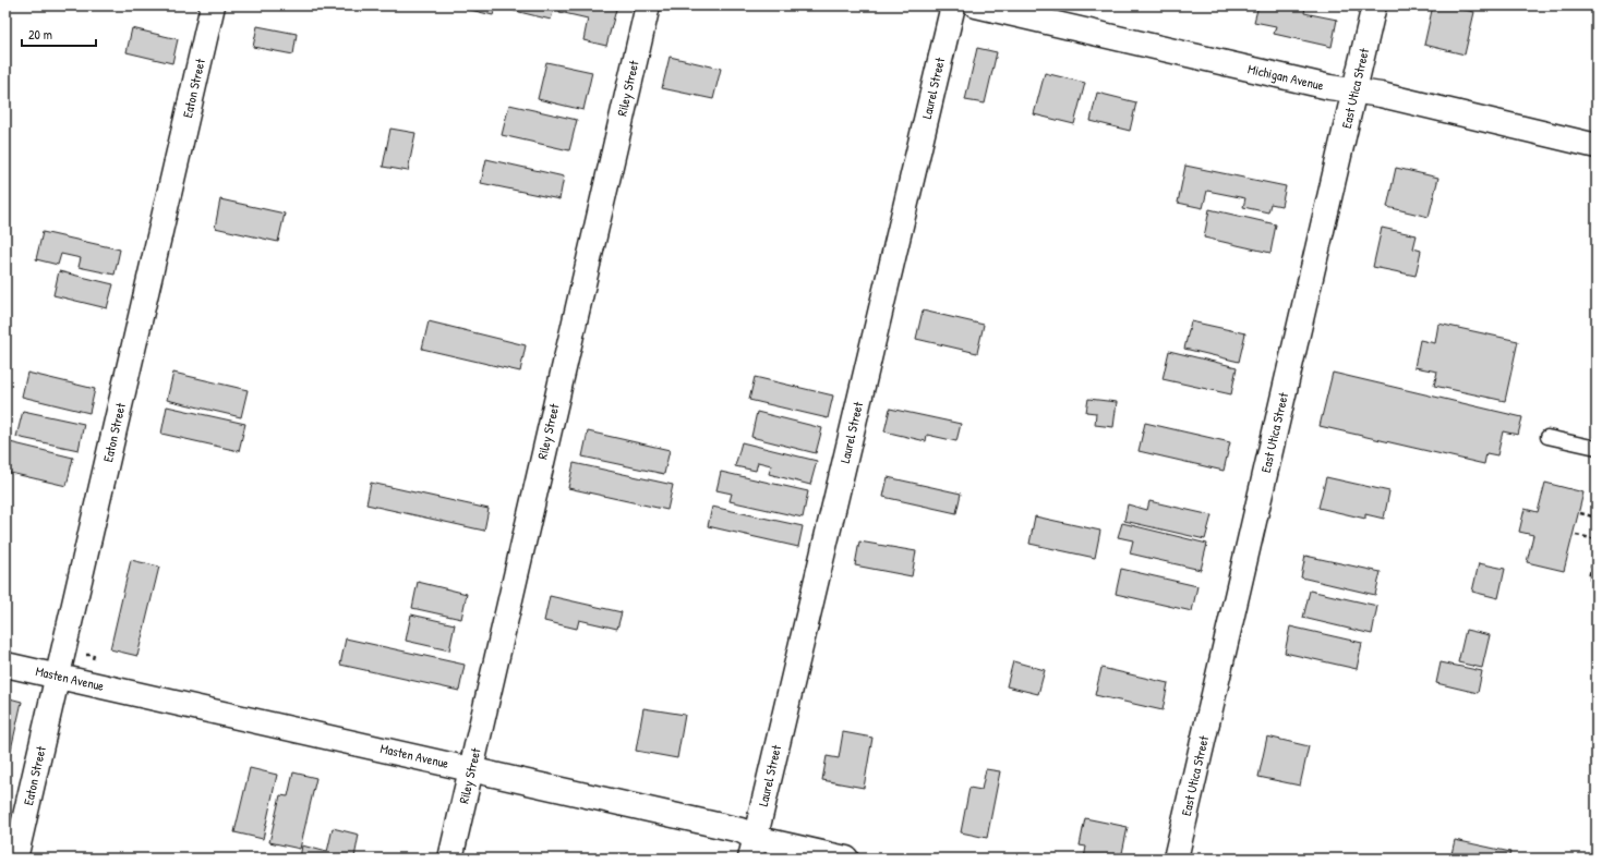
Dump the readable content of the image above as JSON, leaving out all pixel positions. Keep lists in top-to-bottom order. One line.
{"streets":{"street":["Michigan Avenue","Eaton Street","Riley Street","Laurel Street","East Utica Street","Masten Avenue"]},"crossings":[["Michigan Avenue","East Utica Street"],["Eaton Street","Masten Avenue"],["Riley Street","Masten Avenue"],["Laurel Street","Masten Avenue"]],"scale_bar":"20 m"}
